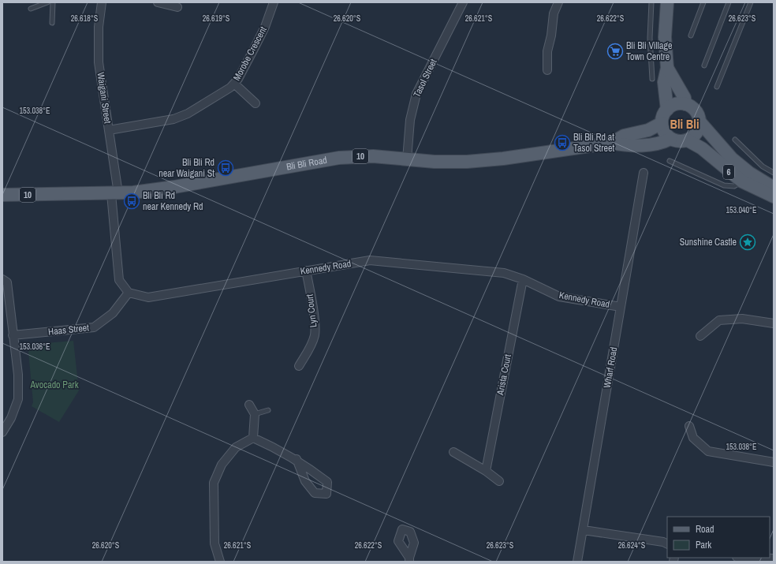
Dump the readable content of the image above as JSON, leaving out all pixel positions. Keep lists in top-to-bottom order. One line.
{"streets":{"main road":["10","Bli Bli Road","6"],"street":["Morobe Crescent","Tasol Street","Waigani Street","Kennedy Road","Lyn Court","Haas Street","Wharf Road","Arista Court"]},"crossings":[["Morobe Crescent","Waigani Street"],["Tasol Street","Bli Bli Road"],["Waigani Street","Bli Bli Road"],["Bli Bli Road","6"],["Kennedy Road","Lyn Court"],["Kennedy Road","Haas Street"],["Kennedy Road","Wharf Road"],["Kennedy Road","Arista Court"]],"districts":["Bli Bli"],"parks":["Avocado Park"],"places":{"supermarket":["Bli Bli Village Town Centre"],"bus stop":["Bli Bli Rd at Tasol Street","Bli Bli Rd near Waigani St","Bli Bli Rd near Kennedy Rd"],"place":["Sunshine Castle"]},"legend":["Road","Park"],"coordinates":["26.618°S","26.619°S","26.620°S","26.621°S","26.622°S","26.623°S","153.038°E","153.040°E","153.036°E","26.624°S"]}
